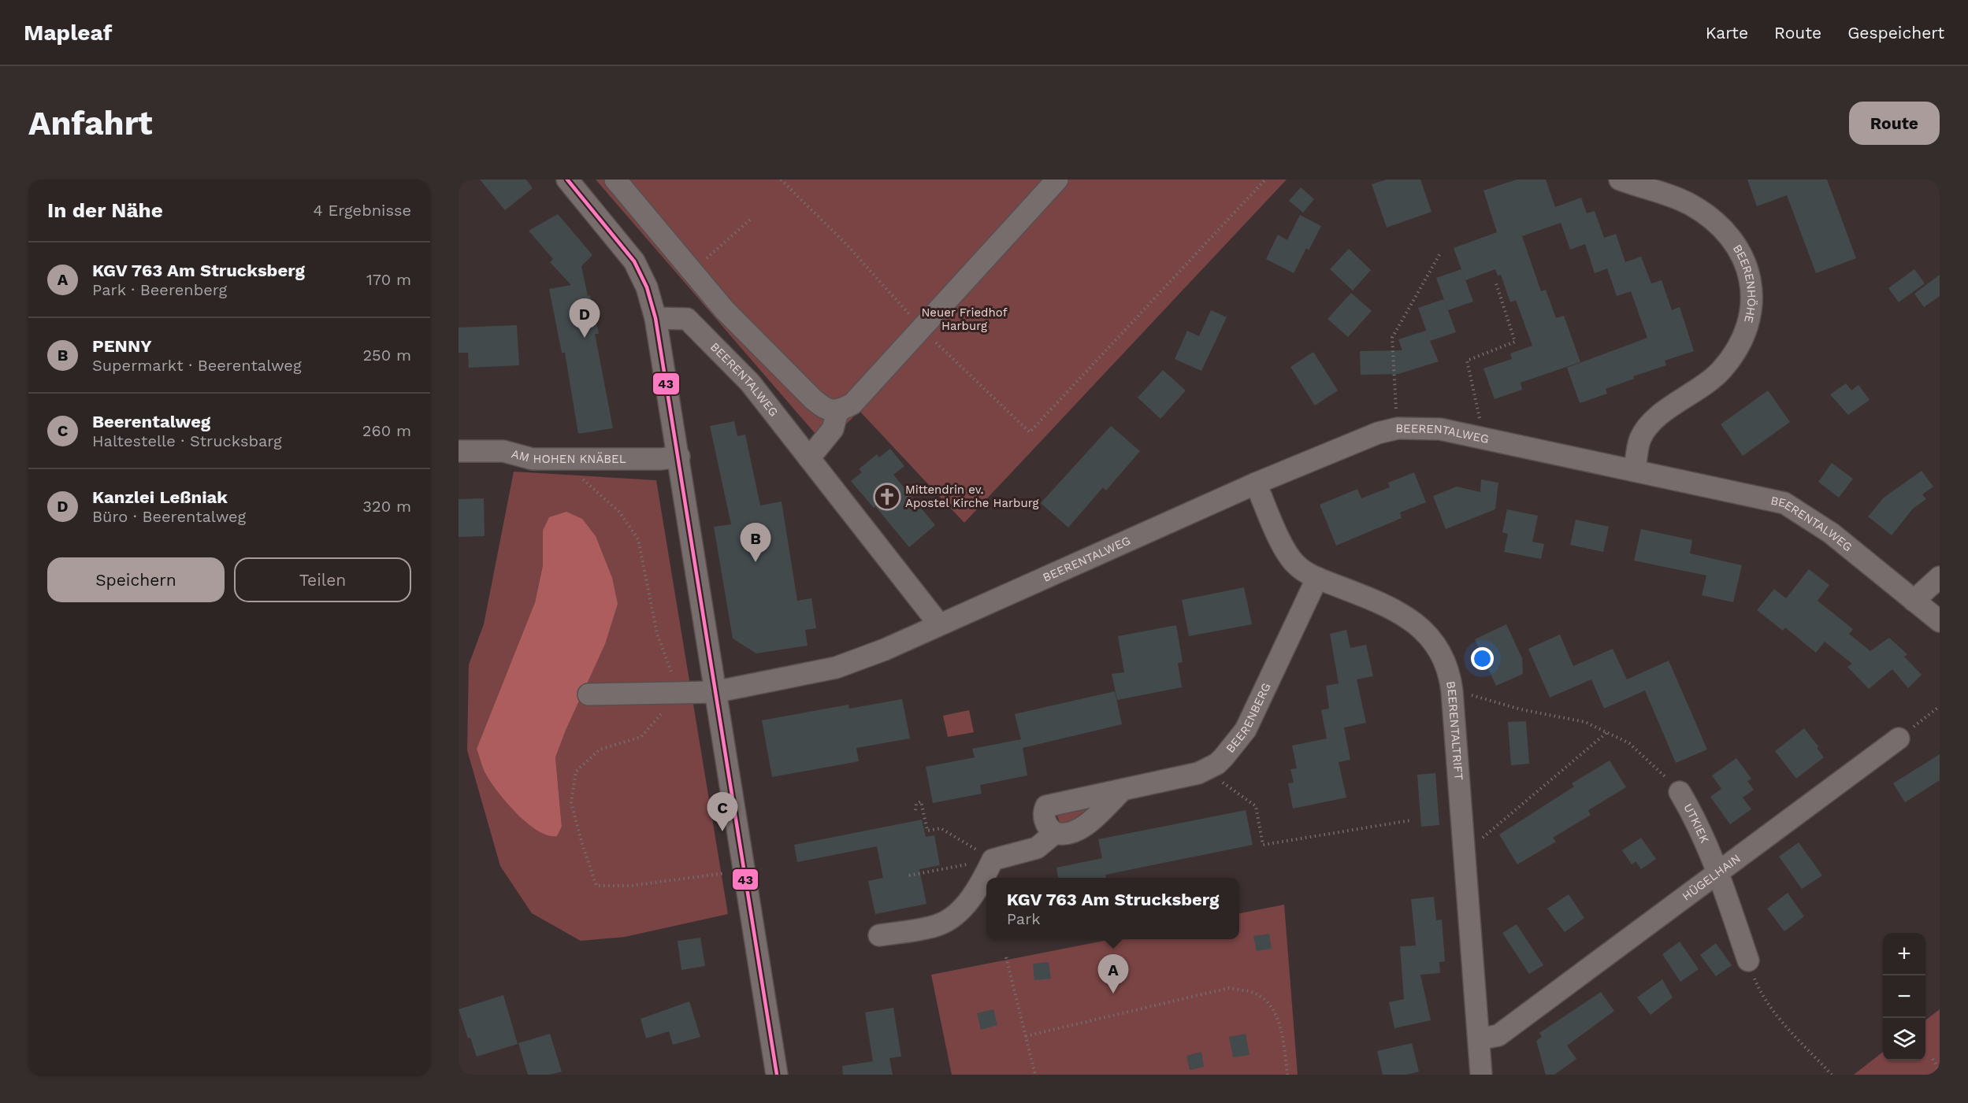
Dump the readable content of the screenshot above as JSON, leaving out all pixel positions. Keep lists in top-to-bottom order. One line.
{"streets":{"street":["BEERENHÖHE","BEERENTALWEG","AM HOHEN KNÄBEL","BEERENBERG","BEERENTALTRIFT","UTKIEK","HÜGELHAIN"]},"crossings":[["BEERENHÖHE","BEERENTALWEG"],["BEERENTALWEG","BEERENTALTRIFT"],["BEERENBERG","BEERENTALTRIFT"],["BEERENTALTRIFT","UTKIEK"],["BEERENTALTRIFT","HÜGELHAIN"],["UTKIEK","HÜGELHAIN"]],"parks":["Neuer Friedhof Harburg"],"places":{"church":["Mittendrin ev. Apostel Kirche Harburg"]},"lines":["transit line 43"],"page":{"header":"Mapleaf","nav":["Karte","Route","Gespeichert"],"buttons":["Route",["Speichern","Teilen"]],"title":"Anfahrt","heading":["In der Nähe","4 Ergebnisse"],"list":[{"mark":"A","name":"KGV 763 Am Strucksberg","note":"Park · Beerenberg","value":"170 m"},{"mark":"B","name":"PENNY","note":"Supermarkt · Beerentalweg","value":"250 m"},{"mark":"C","name":"Beerentalweg","note":"Haltestelle · Strucksbarg","value":"260 m"},{"mark":"D","name":"Kanzlei Leßniak","note":"Büro · Beerentalweg","value":"320 m"}],"pins":["D","B","C","A"],"popup":["KGV 763 Am Strucksberg","Park"],"map_buttons":["+","−"]}}
